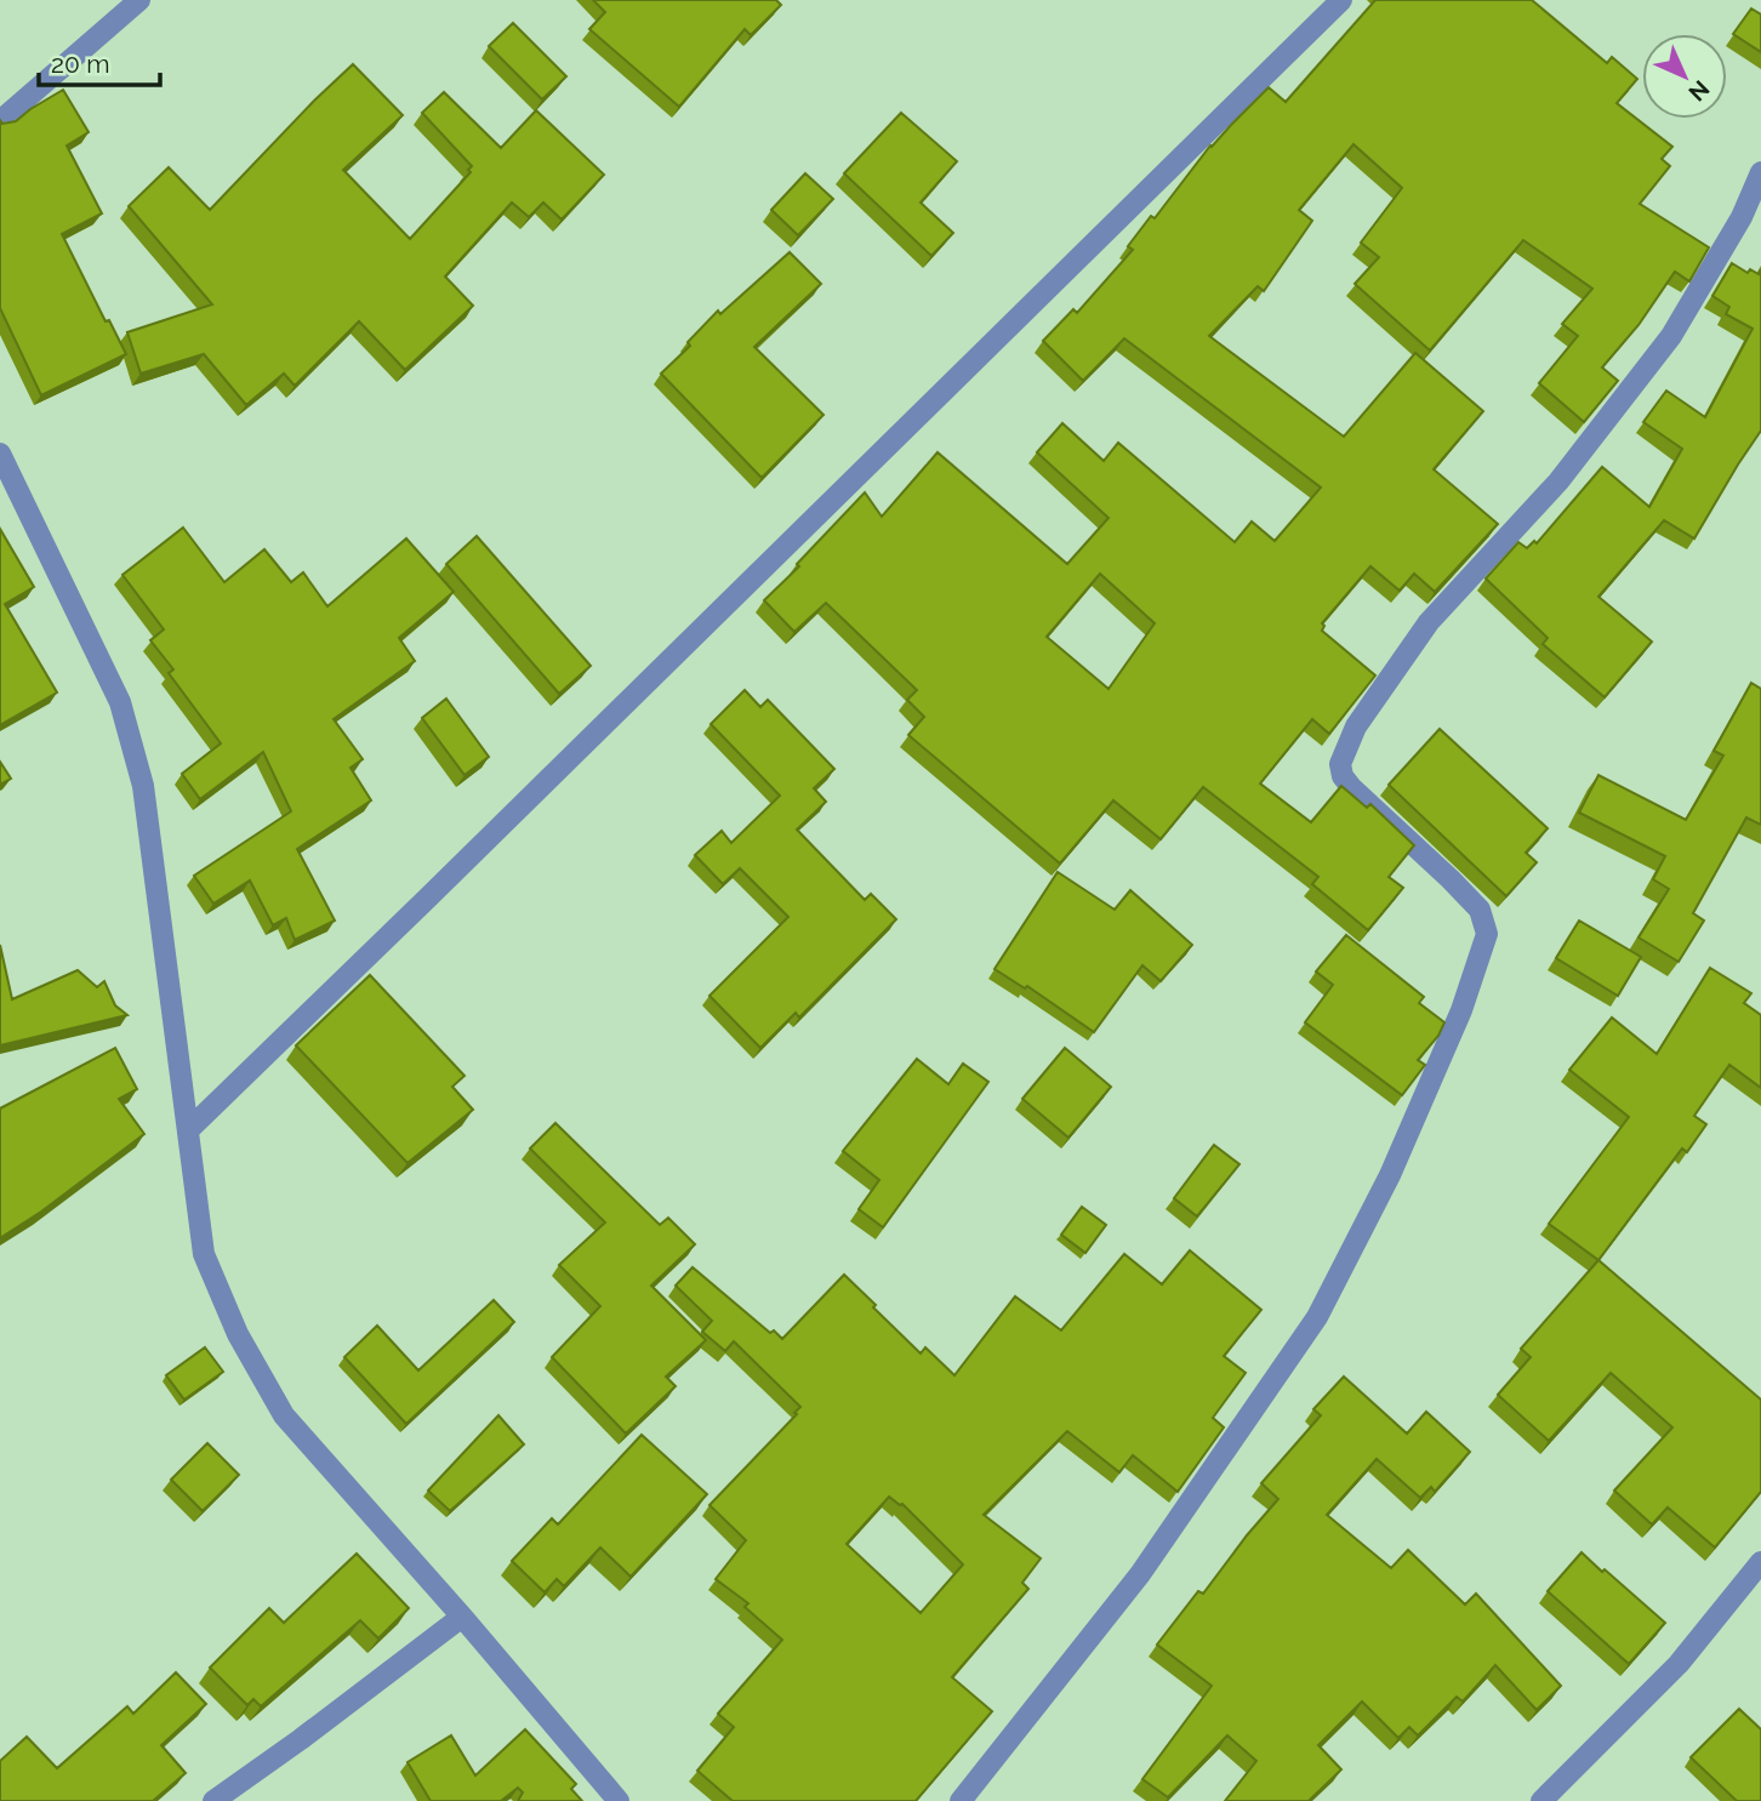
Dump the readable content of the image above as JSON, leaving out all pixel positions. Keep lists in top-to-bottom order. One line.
{"scale_bar":"20 m","north":"bottom right"}
